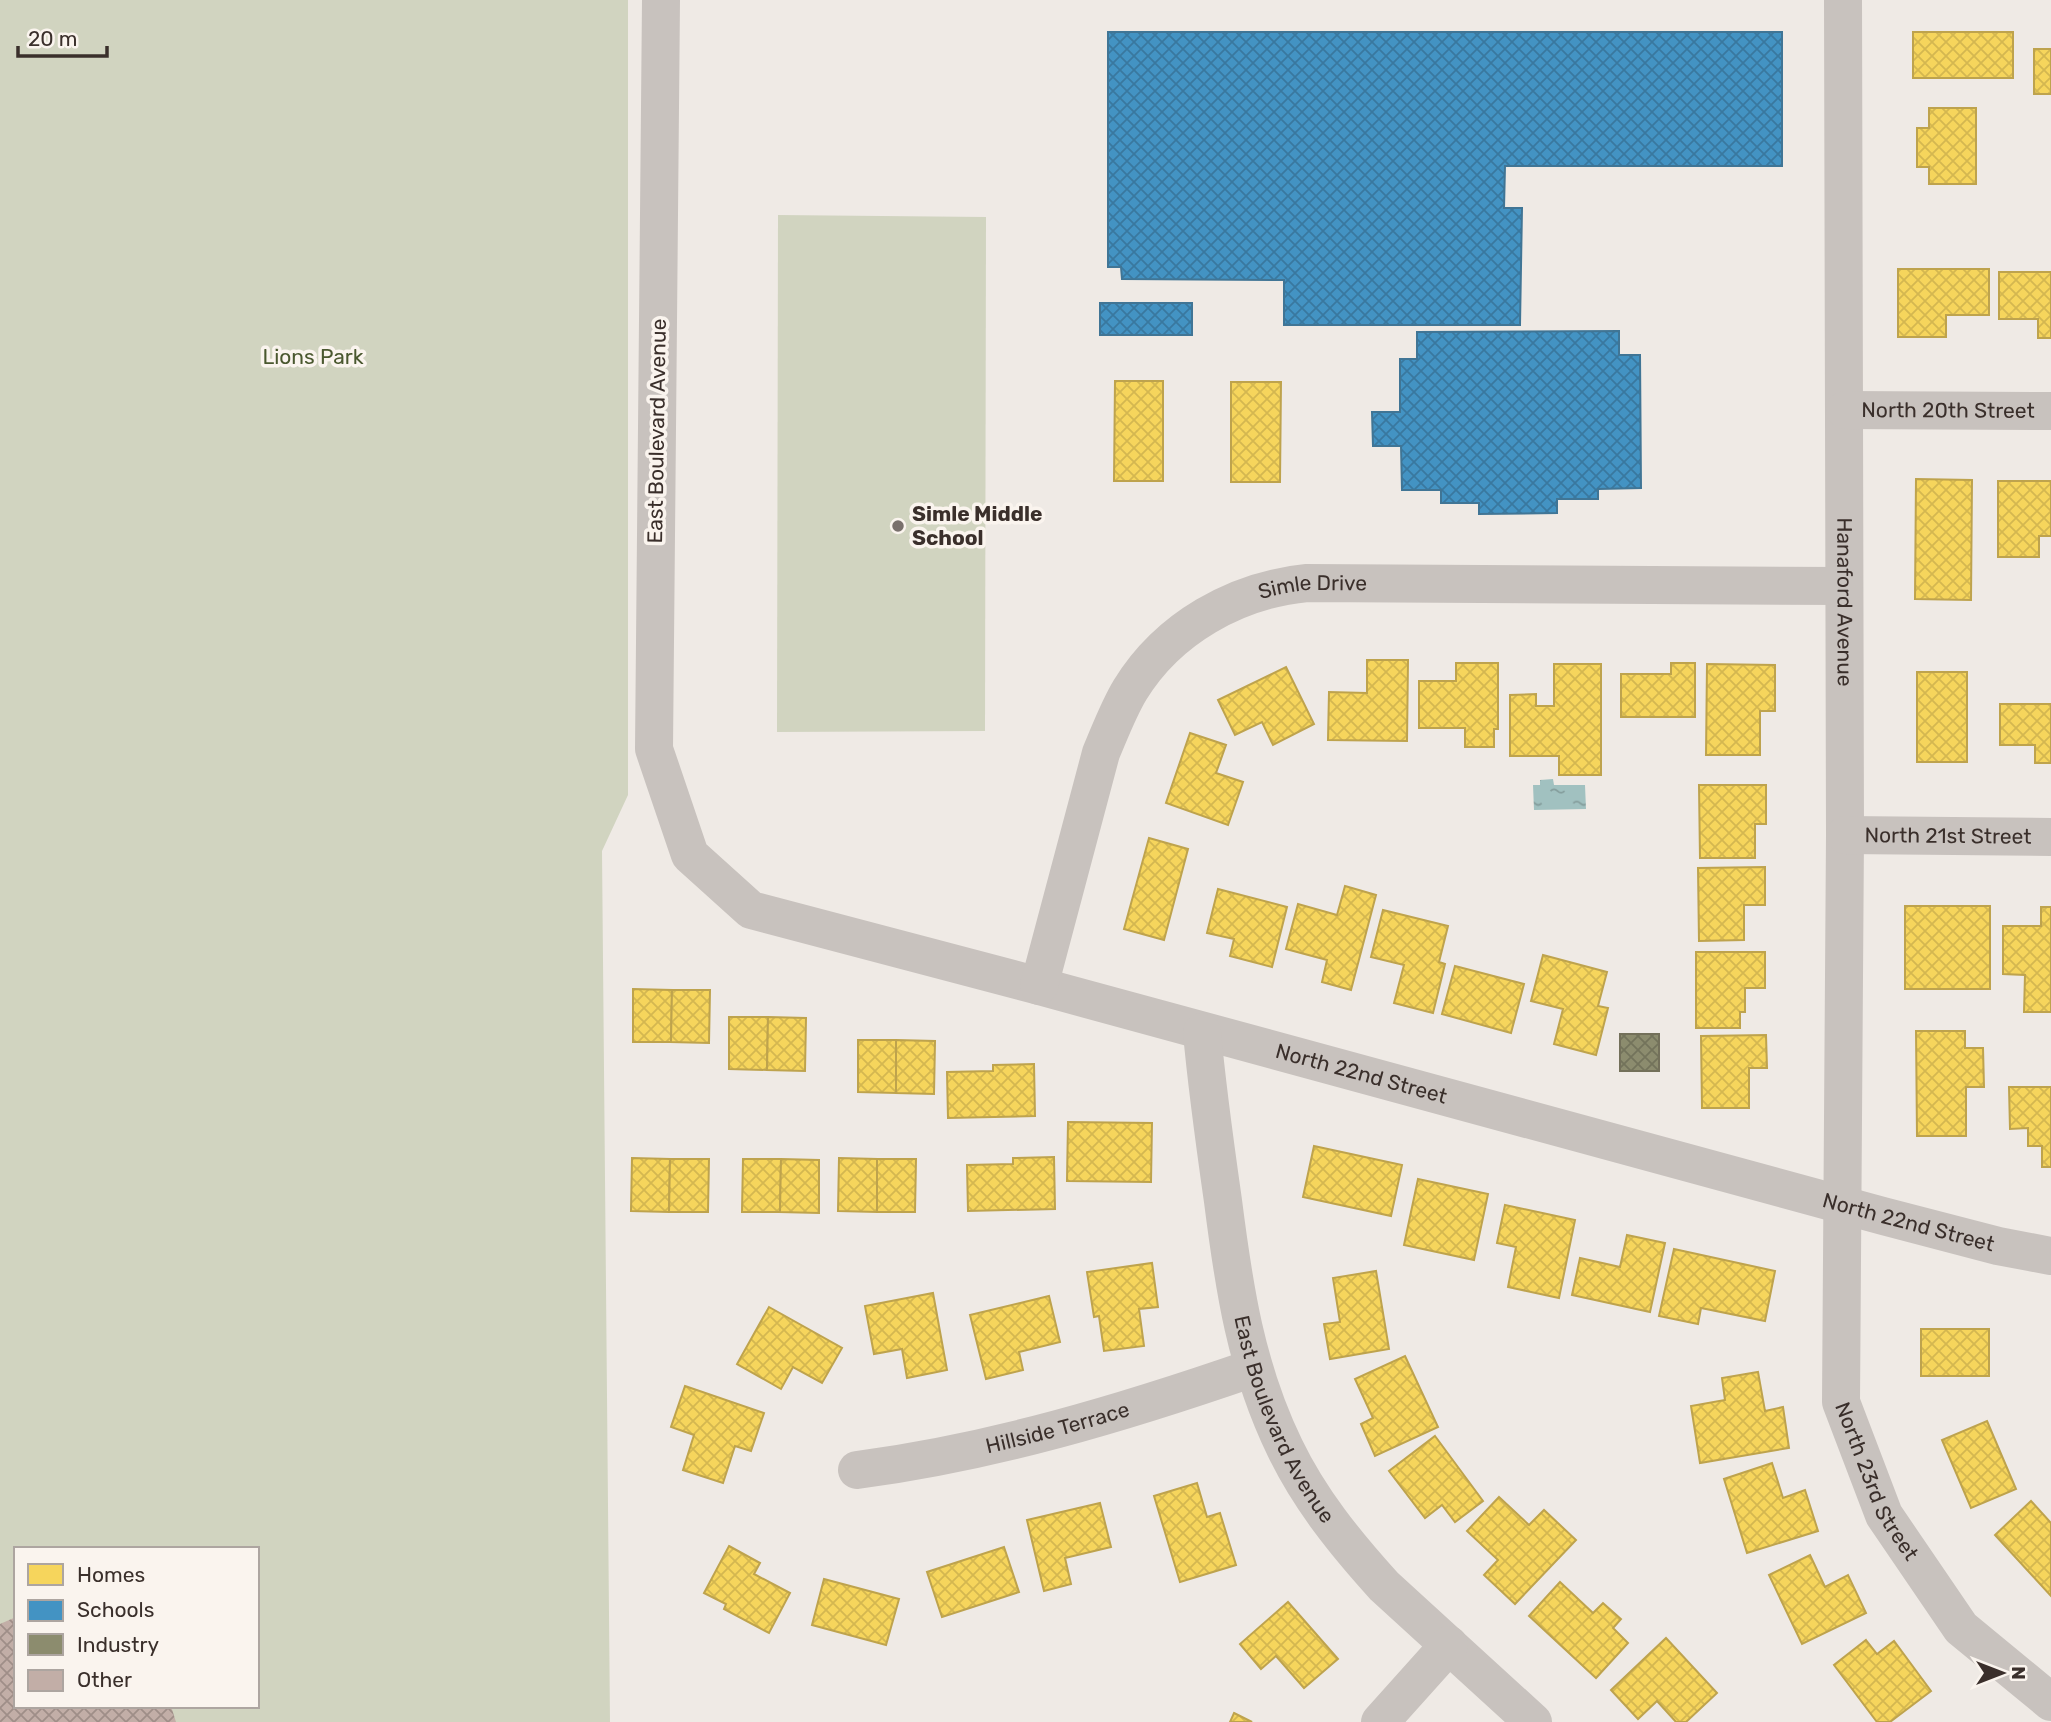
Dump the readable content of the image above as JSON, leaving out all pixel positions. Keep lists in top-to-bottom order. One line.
{"streets":{"street":["North 20th Street","East Boulevard Avenue","Simle Drive","Hanaford Avenue","North 21st Street","North 22nd Street","Hillside Terrace","North 23rd Street"]},"crossings":[["North 20th Street","Hanaford Avenue"],["East Boulevard Avenue","North 22nd Street"],["East Boulevard Avenue","Hillside Terrace"],["Simle Drive","Hanaford Avenue"],["Simle Drive","North 22nd Street"],["Hanaford Avenue","North 21st Street"],["Hanaford Avenue","North 22nd Street"],["Hanaford Avenue","North 23rd Street"],["North 22nd Street","North 23rd Street"]],"parks":["Lions Park"],"places":["Simle Middle School"],"legend":["Homes","Schools","Industry","Other"],"scale_bar":"20 m","north":"right"}
